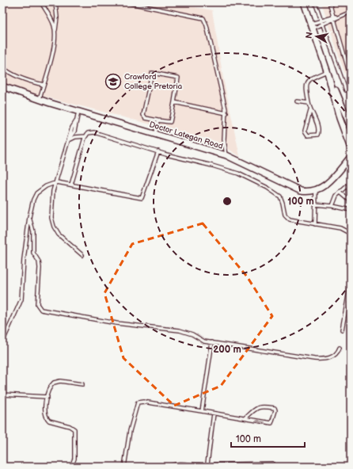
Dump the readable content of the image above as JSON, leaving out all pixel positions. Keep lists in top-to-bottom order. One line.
{"streets":{"street":["Doctor Lategan Road"]},"places":{"school or university":["Crawford College Pretoria"]},"scale_bar":"100 m","north":"left","rings":["100 m","200 m"]}
